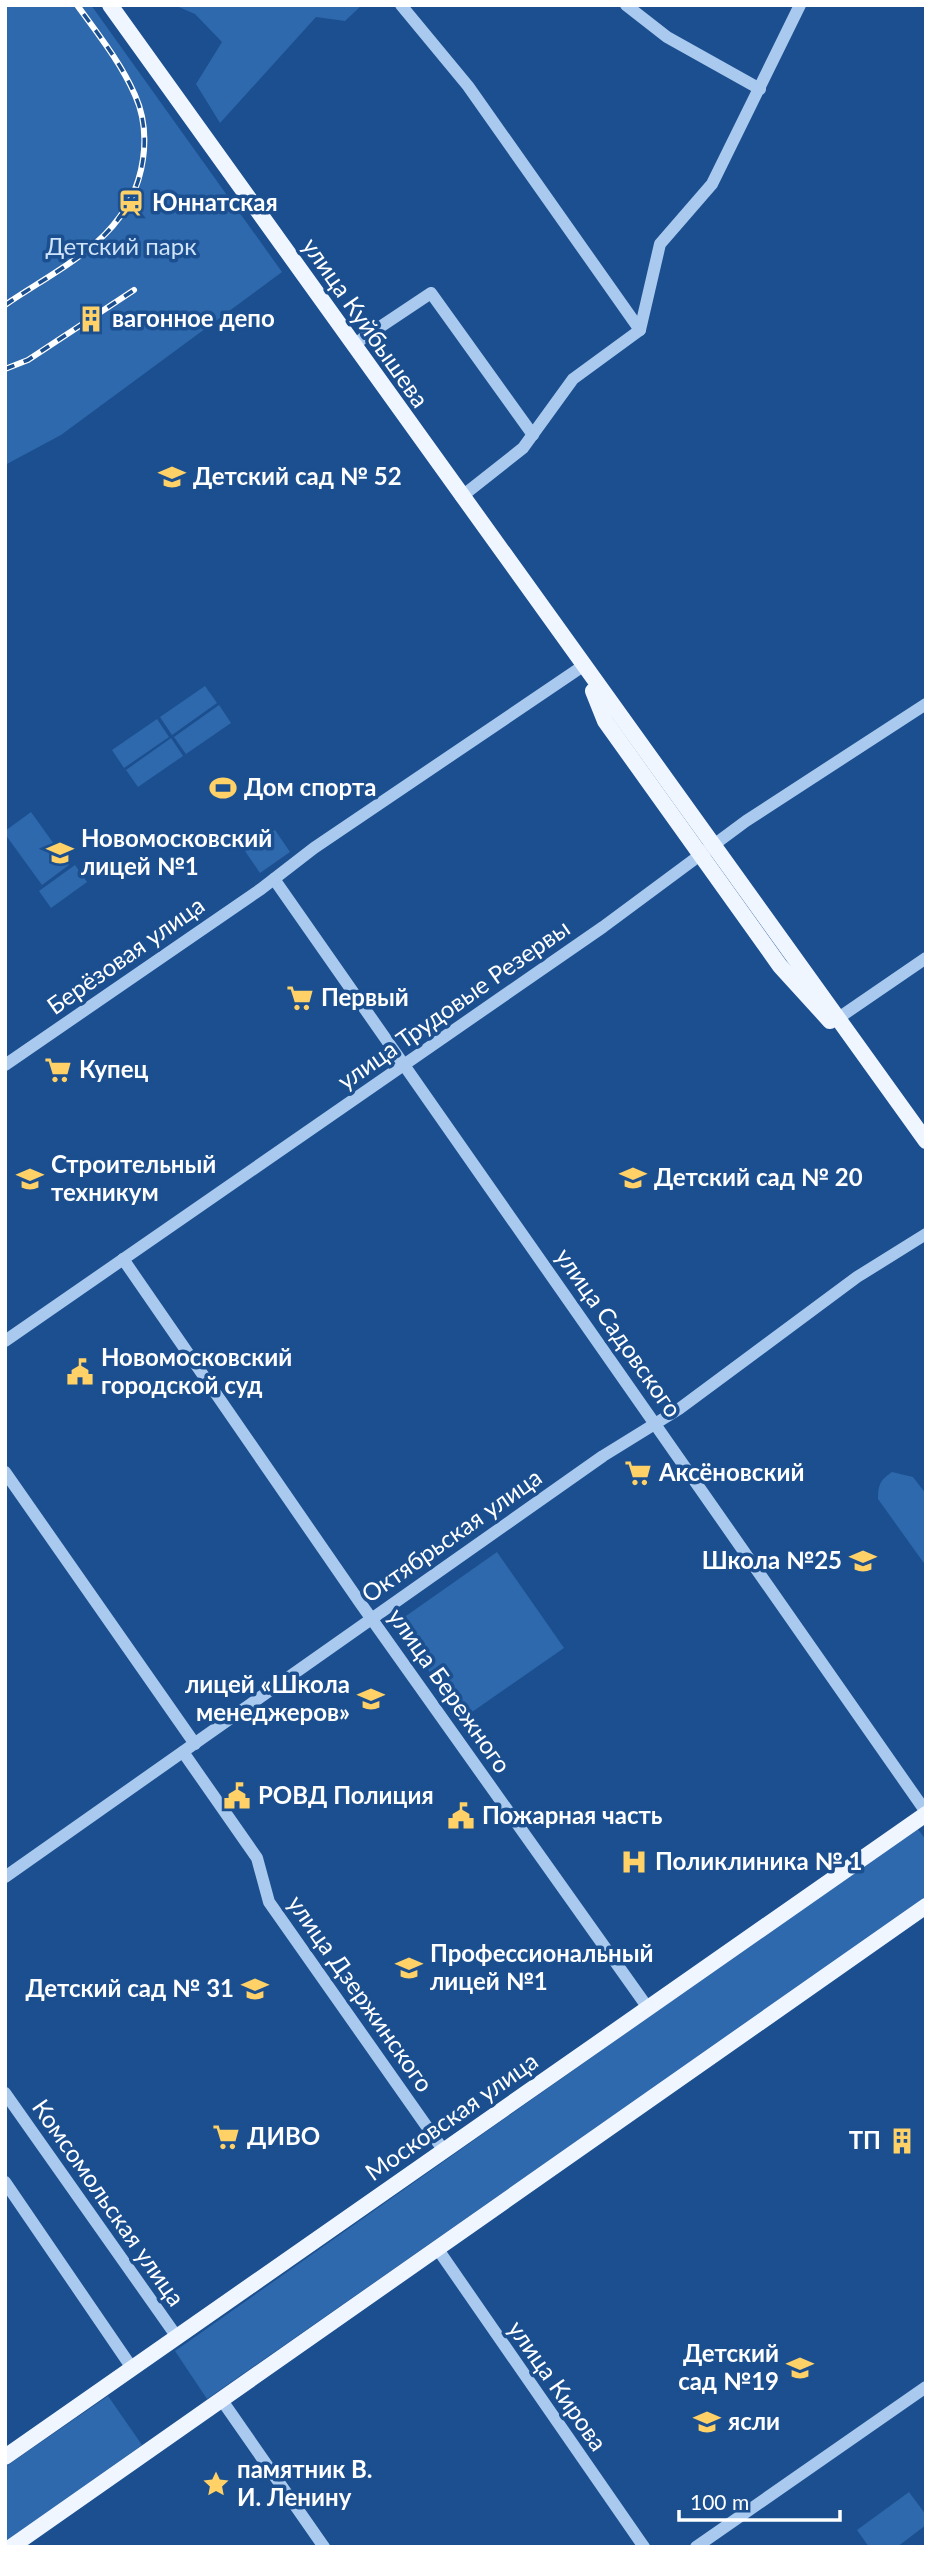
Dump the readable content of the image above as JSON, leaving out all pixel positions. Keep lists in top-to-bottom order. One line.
{"streets":{"main road":["улица Куйбышева","Московская улица"],"street":["Берёзовая улица","улица Трудовые Резервы","улица Садовского","Октябрьская улица","улица Бережного","улица Дзержинского","Комсомольская улица","улица Кирова"]},"crossings":[["улица Куйбышева","Берёзовая улица"],["улица Куйбышева","улица Трудовые Резервы"],["Берёзовая улица","улица Садовского"],["улица Трудовые Резервы","улица Садовского"],["улица Трудовые Резервы","улица Бережного"],["улица Садовского","Октябрьская улица"],["улица Садовского","Московская улица"],["Октябрьская улица","улица Бережного"],["Октябрьская улица","улица Дзержинского"],["улица Бережного","Московская улица"],["улица Дзержинского","Московская улица"],["Московская улица","Комсомольская улица"]],"parks":["Детский парк"],"places":{"station":["Юннатская"],"building":["вагонное депо","ТП"],"school or university":["Детский сад № 52","Новомосковский лицей №1","Детский сад № 20","Строительный техникум","Школа №25","лицей «Школа менеджеров»","Профессиональный лицей №1","Детский сад № 31","Детский сад №19","ясли"],"sports":["Дом спорта"],"supermarket":["Первый","Купец","Аксёновский","ДИВО"],"public building":["Новомосковский городской суд","РОВД Полиция","Пожарная часть"],"hospital":["Поликлиника № 1"],"place":["памятник В. И. Ленину"]},"scale_bar":"100 m"}
